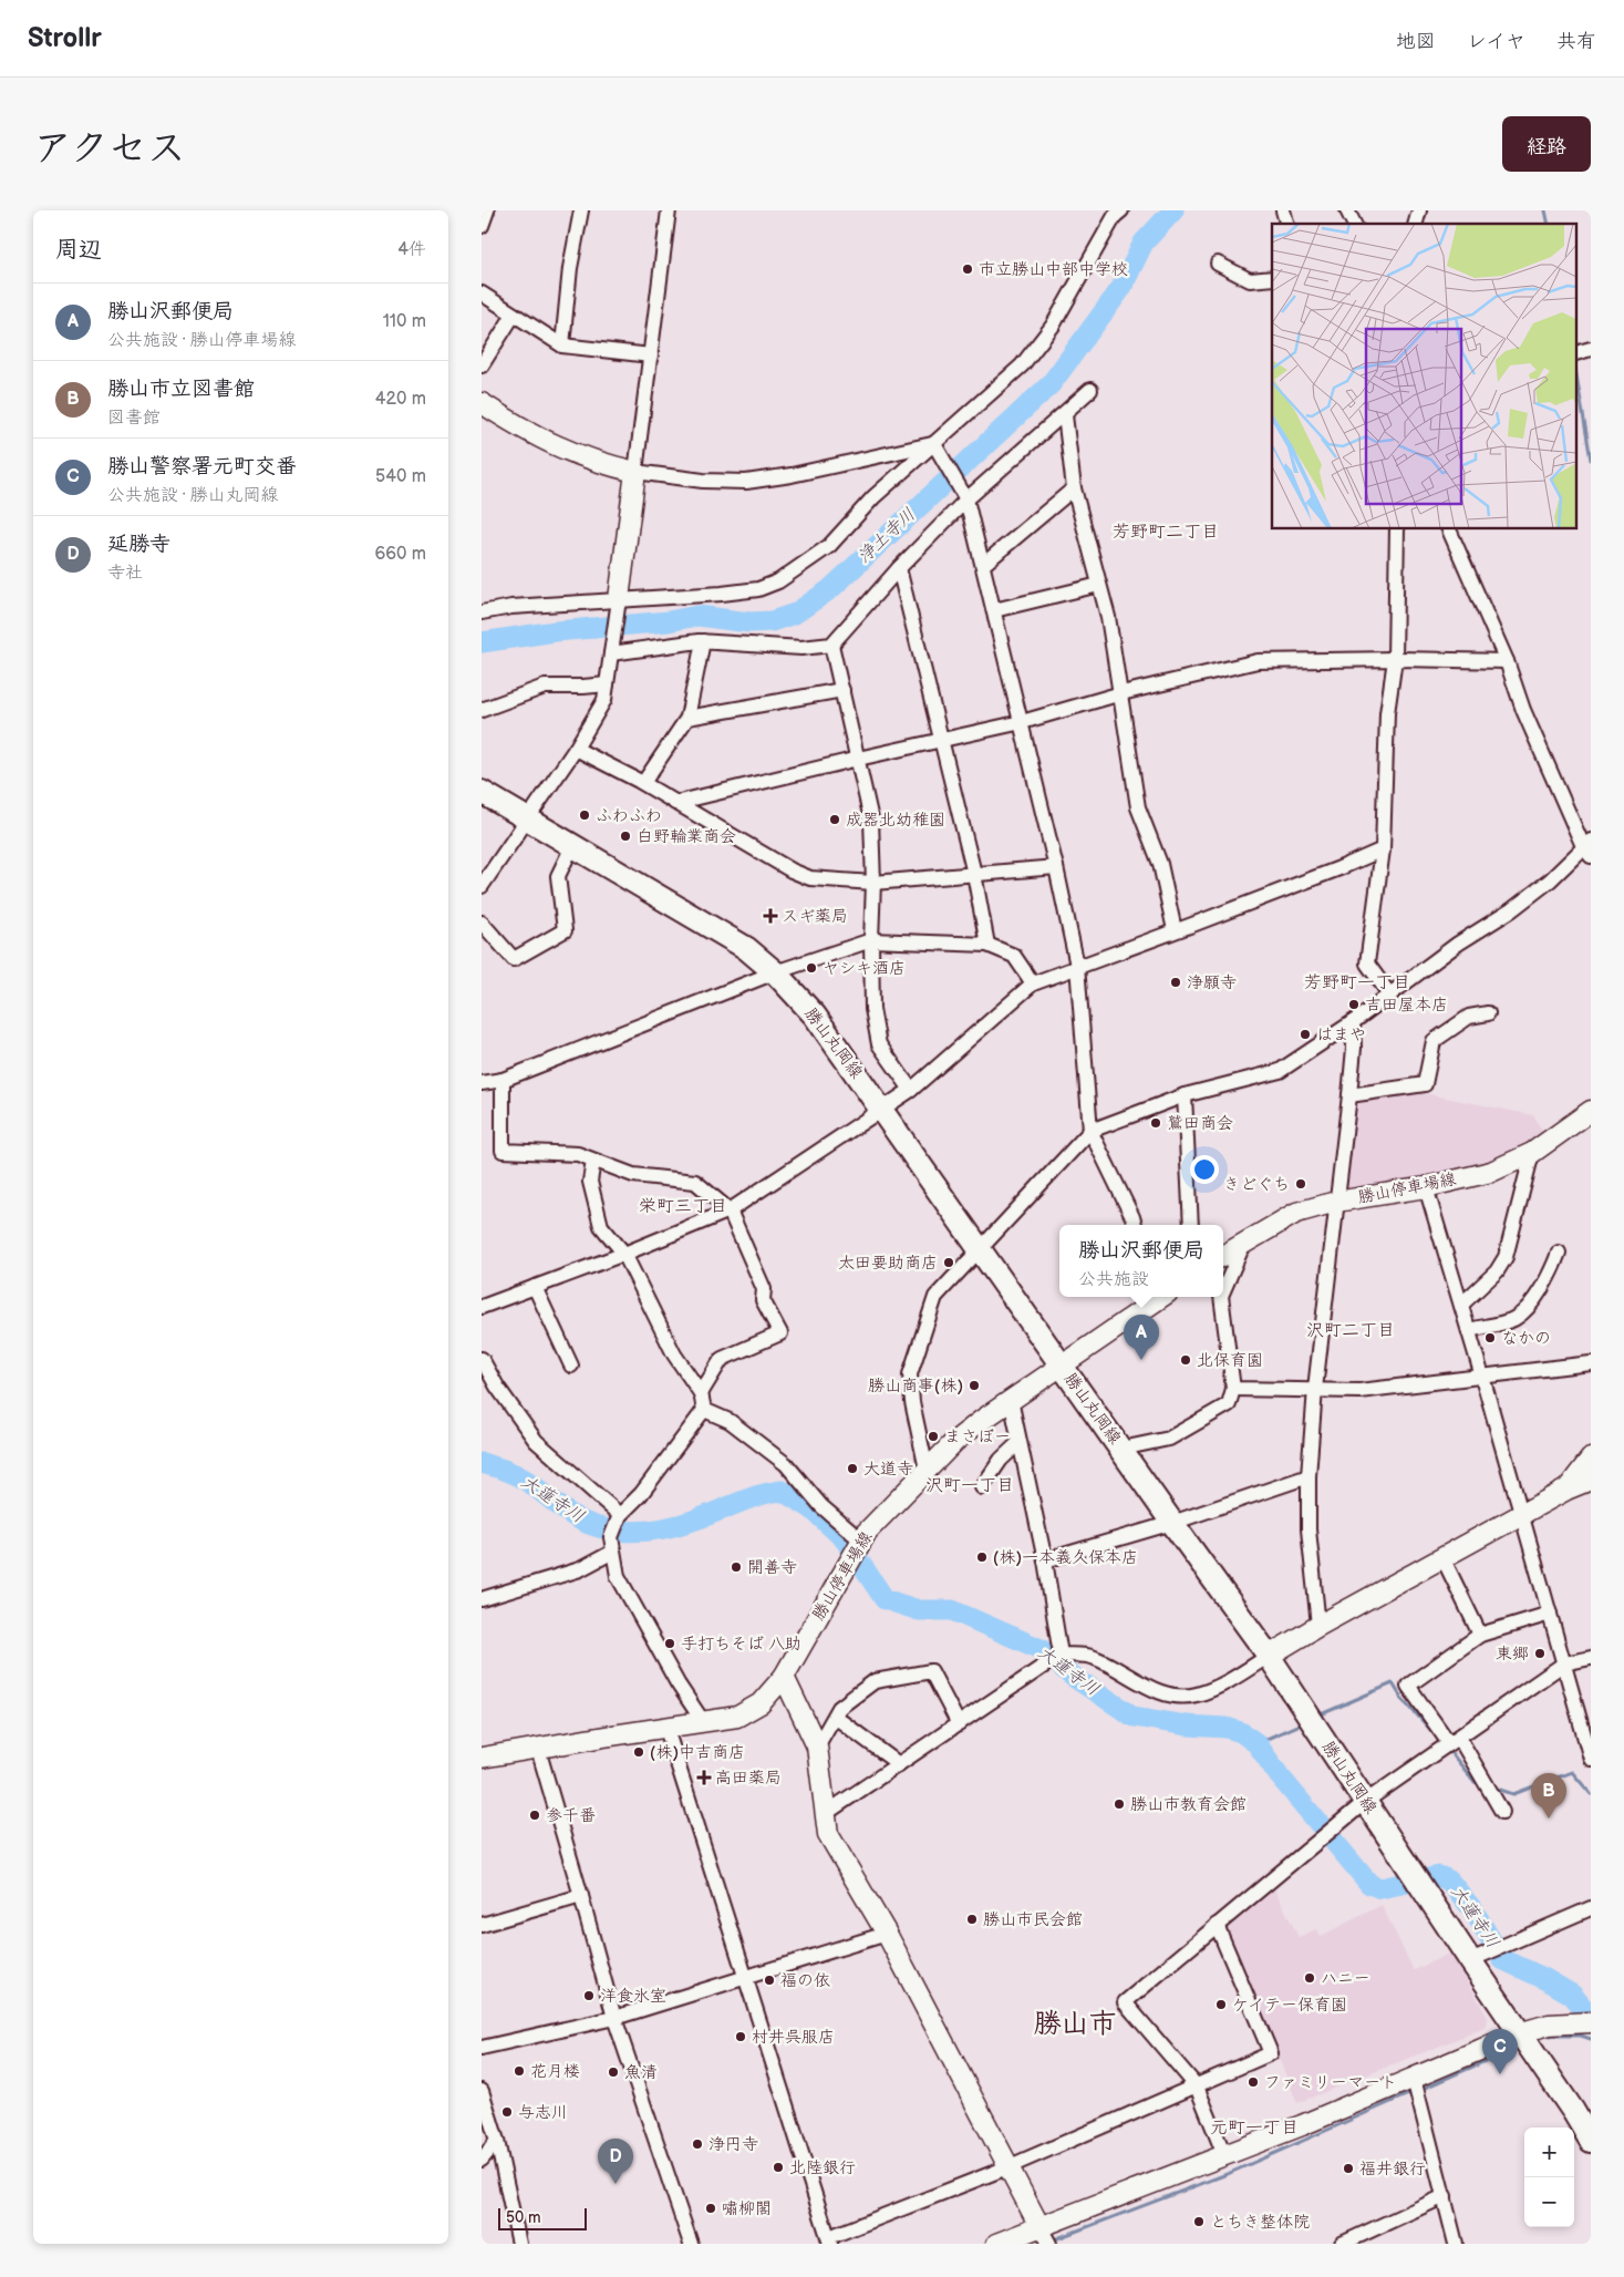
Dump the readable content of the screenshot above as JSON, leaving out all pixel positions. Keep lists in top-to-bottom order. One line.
{"streets":{"main road":["勝山丸岡線"],"street":["勝山停車場線"]},"crossings":[["勝山丸岡線","勝山停車場線"]],"districts":["芳野町二丁目","芳野町一丁目","栄町三丁目","沢町二丁目","沢町一丁目","勝山市","元町一丁目"],"water":["浄土寺川","大蓮寺川"],"places":{"other":["市立勝山中部中学校","ふわふわ","成器北幼稚園","白野輪業商会","ヤシキ酒店","浄願寺","吉田屋本店","はまや","鷲田商会","きどぐち","太田要助商店","なかの","北保育園","勝山商事(株)","まさぼー","大道寺","(株)一本義久保本店","開善寺","手打ちそば 八助","東郷","(株)中吉商店","勝山市教育会館","参千番","勝山市民会館","ハニー","福の依","洋食氷室","ケイテー保育園","村井呉服店","花月楼","魚清","ファミリーマート","与志川","浄円寺","北陸銀行","福井銀行","嘯柳閣","とちき整体院"],"health":["スギ薬局","高田薬局"]},"scale_bar":"50 m","page":{"header":"Strollr","nav":["地図","レイヤ","共有"],"title":"アクセス","buttons":"経路","heading":["周辺","4件"],"list":[{"mark":"A","name":"勝山沢郵便局","note":"公共施設 · 勝山停車場線","value":"110 m"},{"mark":"B","name":"勝山市立図書館","note":"図書館","value":"420 m"},{"mark":"C","name":"勝山警察署元町交番","note":"公共施設 · 勝山丸岡線","value":"540 m"},{"mark":"D","name":"延勝寺","note":"寺社","value":"660 m"}],"popup":["勝山沢郵便局","公共施設"],"pins":["A","B","C","D"],"map_buttons":["+","−"],"scale":"50 m"}}
